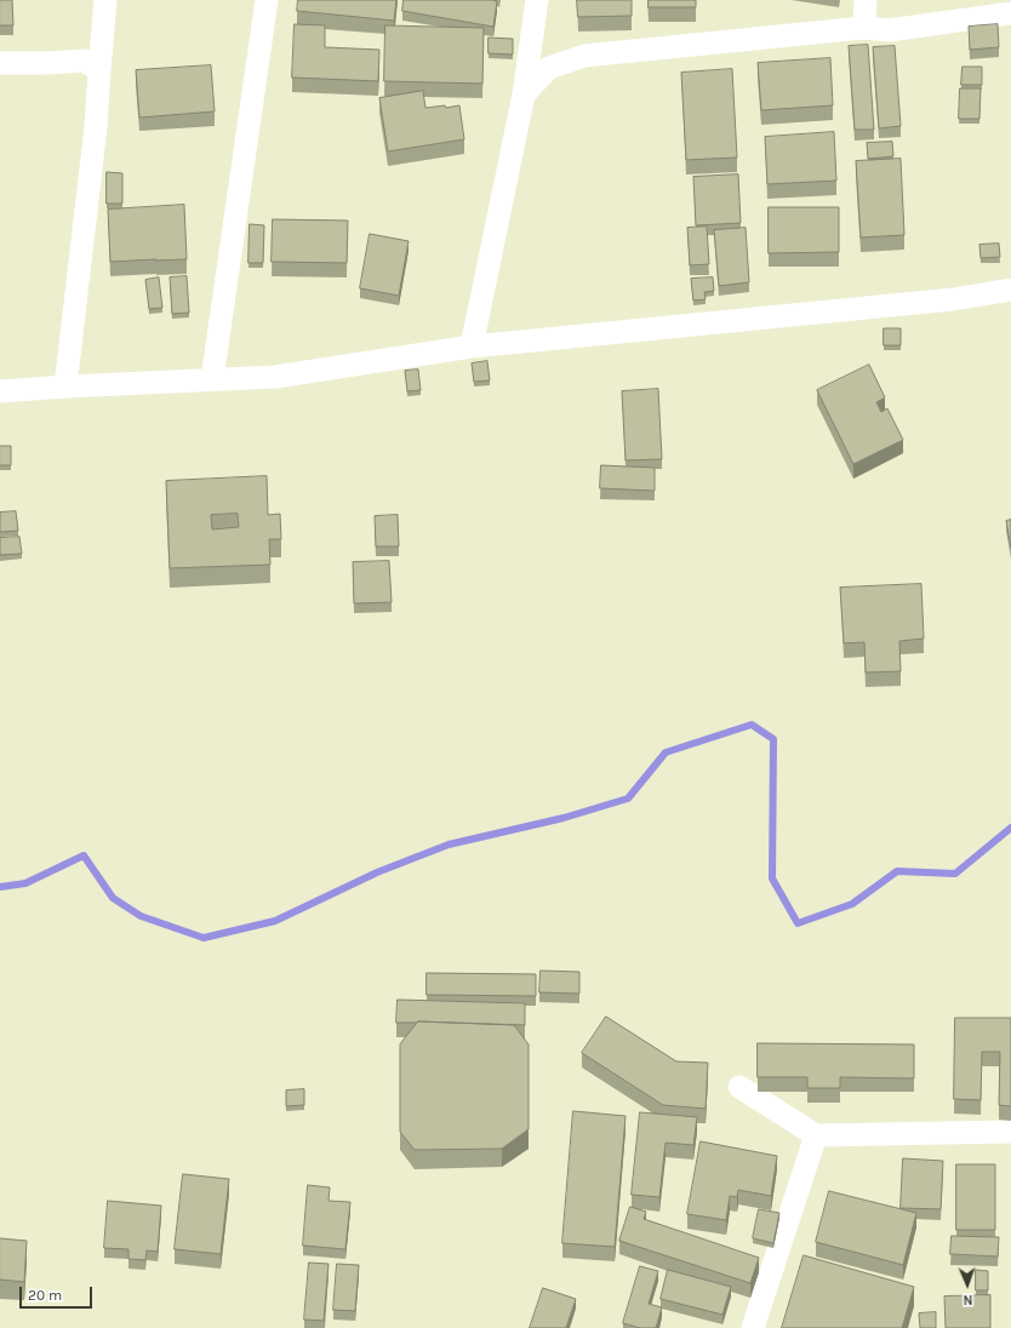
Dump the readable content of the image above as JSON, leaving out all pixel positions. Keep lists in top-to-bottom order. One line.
{"scale_bar":"20 m","north":"bottom"}
